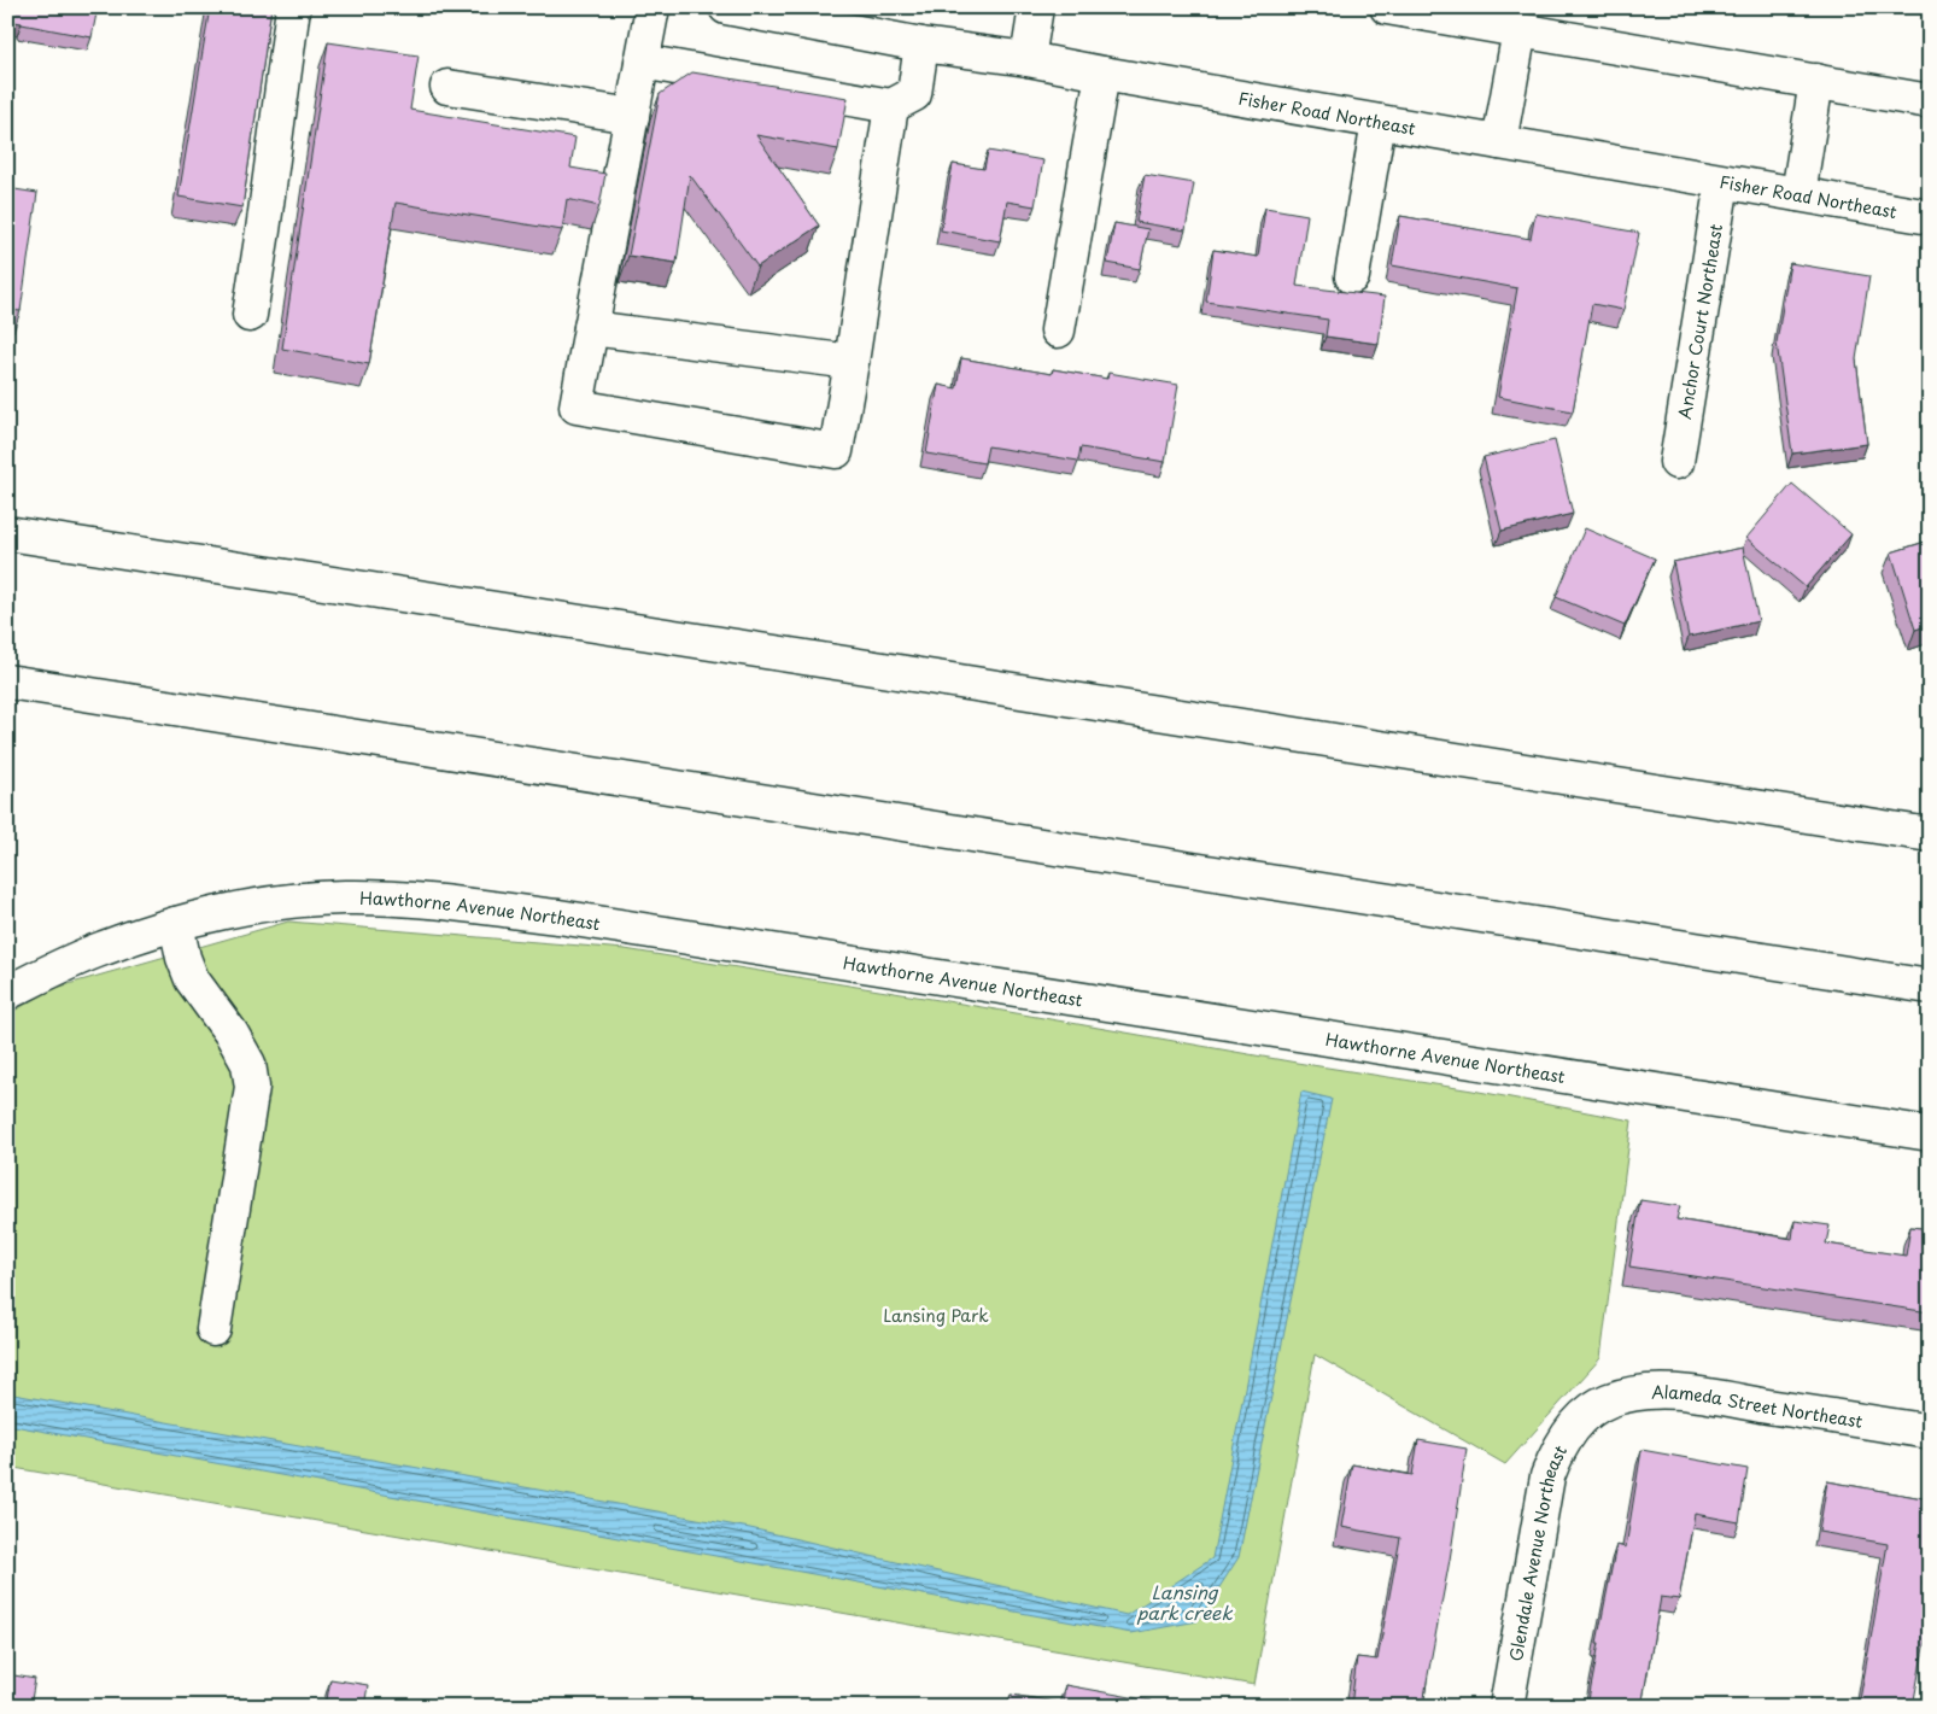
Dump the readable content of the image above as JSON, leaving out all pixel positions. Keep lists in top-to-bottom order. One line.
{"streets":{"main road":["Fisher Road Northeast","Anchor Court Northeast","Hawthorne Avenue Northeast","Alameda Street Northeast","Glendale Avenue Northeast"]},"crossings":[["Fisher Road Northeast","Anchor Court Northeast"],["Alameda Street Northeast","Glendale Avenue Northeast"]],"water":["Lansing park creek"],"parks":["Lansing Park"]}
